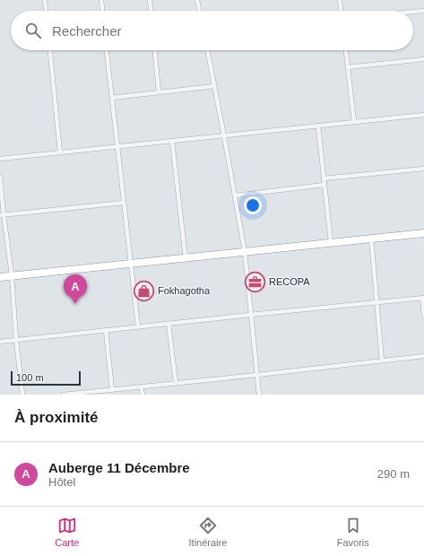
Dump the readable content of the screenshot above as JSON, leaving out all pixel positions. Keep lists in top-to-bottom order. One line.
{"places":{"office":["RECOPA"],"shop":["Fokhagotha"]},"scale_bar":"100 m","page":{"search":"Rechercher","pins":"A","scale":"100 m","heading":"À proximité","list":[{"mark":"A","name":"Auberge 11 Décembre","note":"Hôtel","value":"290 m"}],"nav":["Carte","Itinéraire","Favoris"]}}
